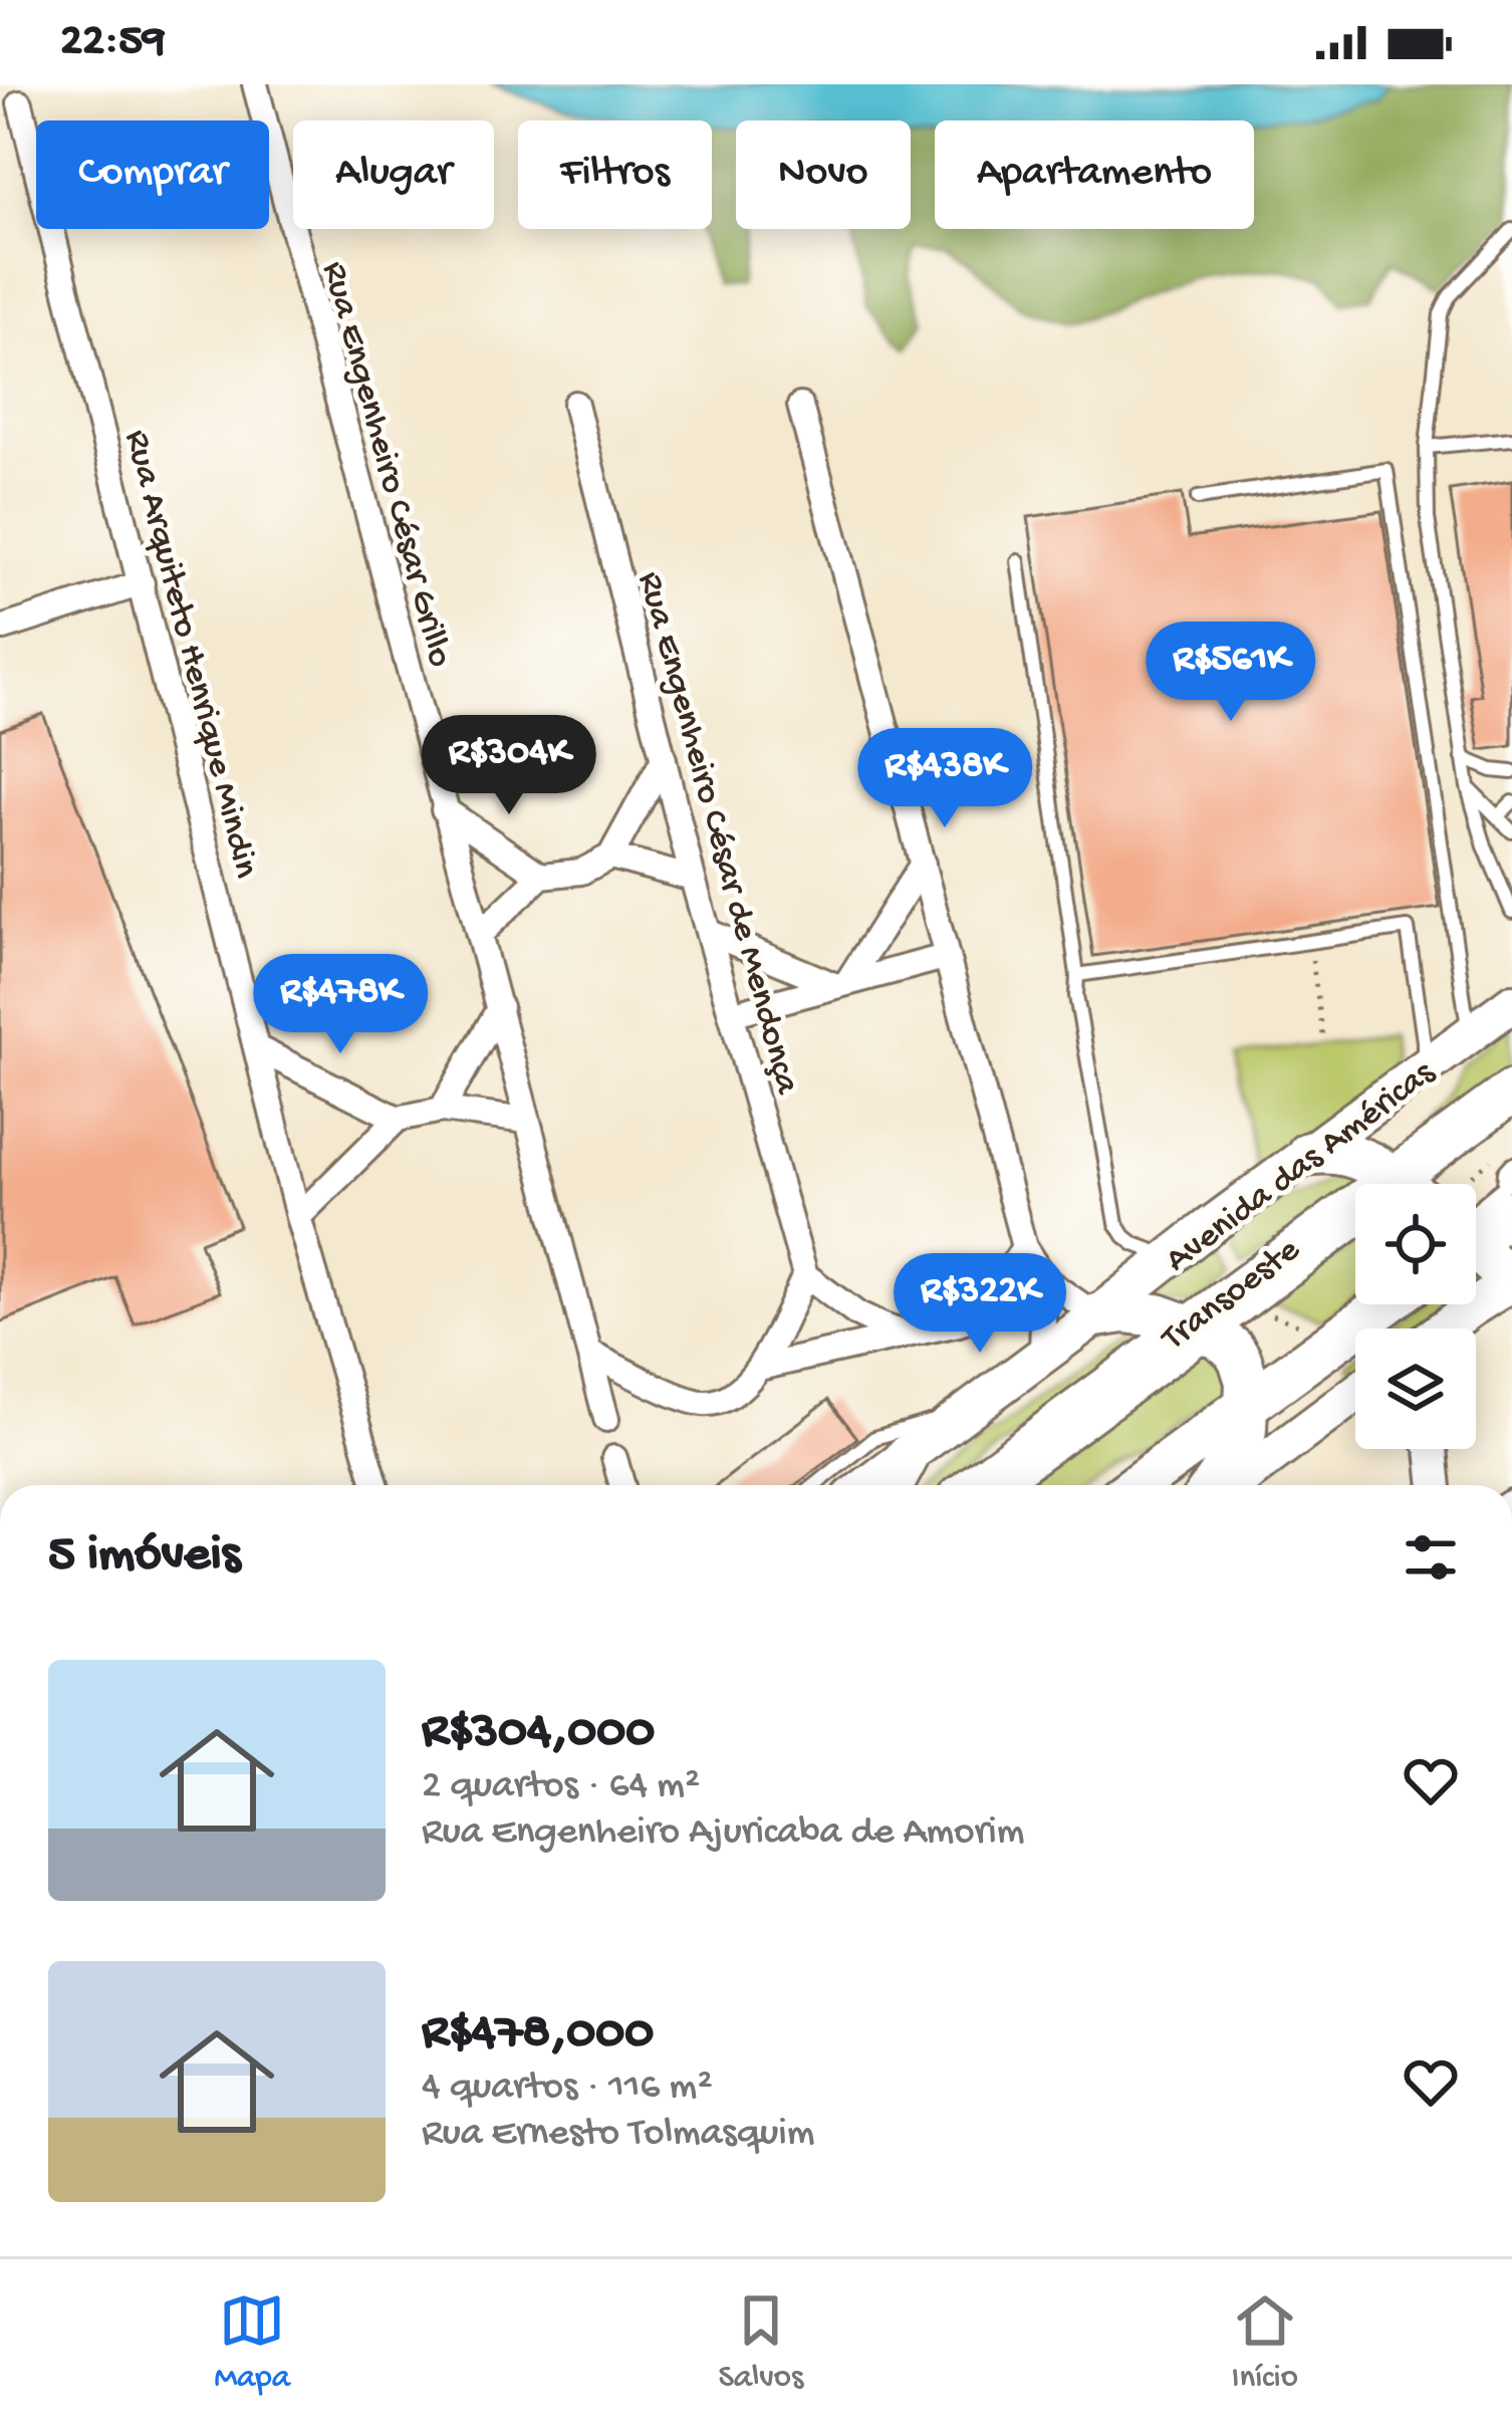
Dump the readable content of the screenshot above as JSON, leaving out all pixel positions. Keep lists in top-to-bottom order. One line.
{"streets":{"highway":["Avenida das Américas"],"street":["Rua Engenheiro César Grillo","Rua Arquiteto Henrique Mindin","Rua Engenheiro César de Mendonça"],"lane":["Transoeste"]},"crossings":[["Avenida das Américas","Transoeste"]],"page":{"status":"22:59","chip":["Comprar","Alugar","Filtros","Novo","Apartamento"],"price":["R$561K","R$304K","R$438K","R$478K","R$322K"],"heading":"5 imóveis","list":[{"name":"R$304,000","note":"2 quartos · 64 m² · Rua Engenheiro Ajuricaba de Amorim"},{"name":"R$478,000","note":"4 quartos · 116 m² · Rua Ernesto Tolmasquim"}],"tabs":["Mapa","Salvos","Início"]}}
